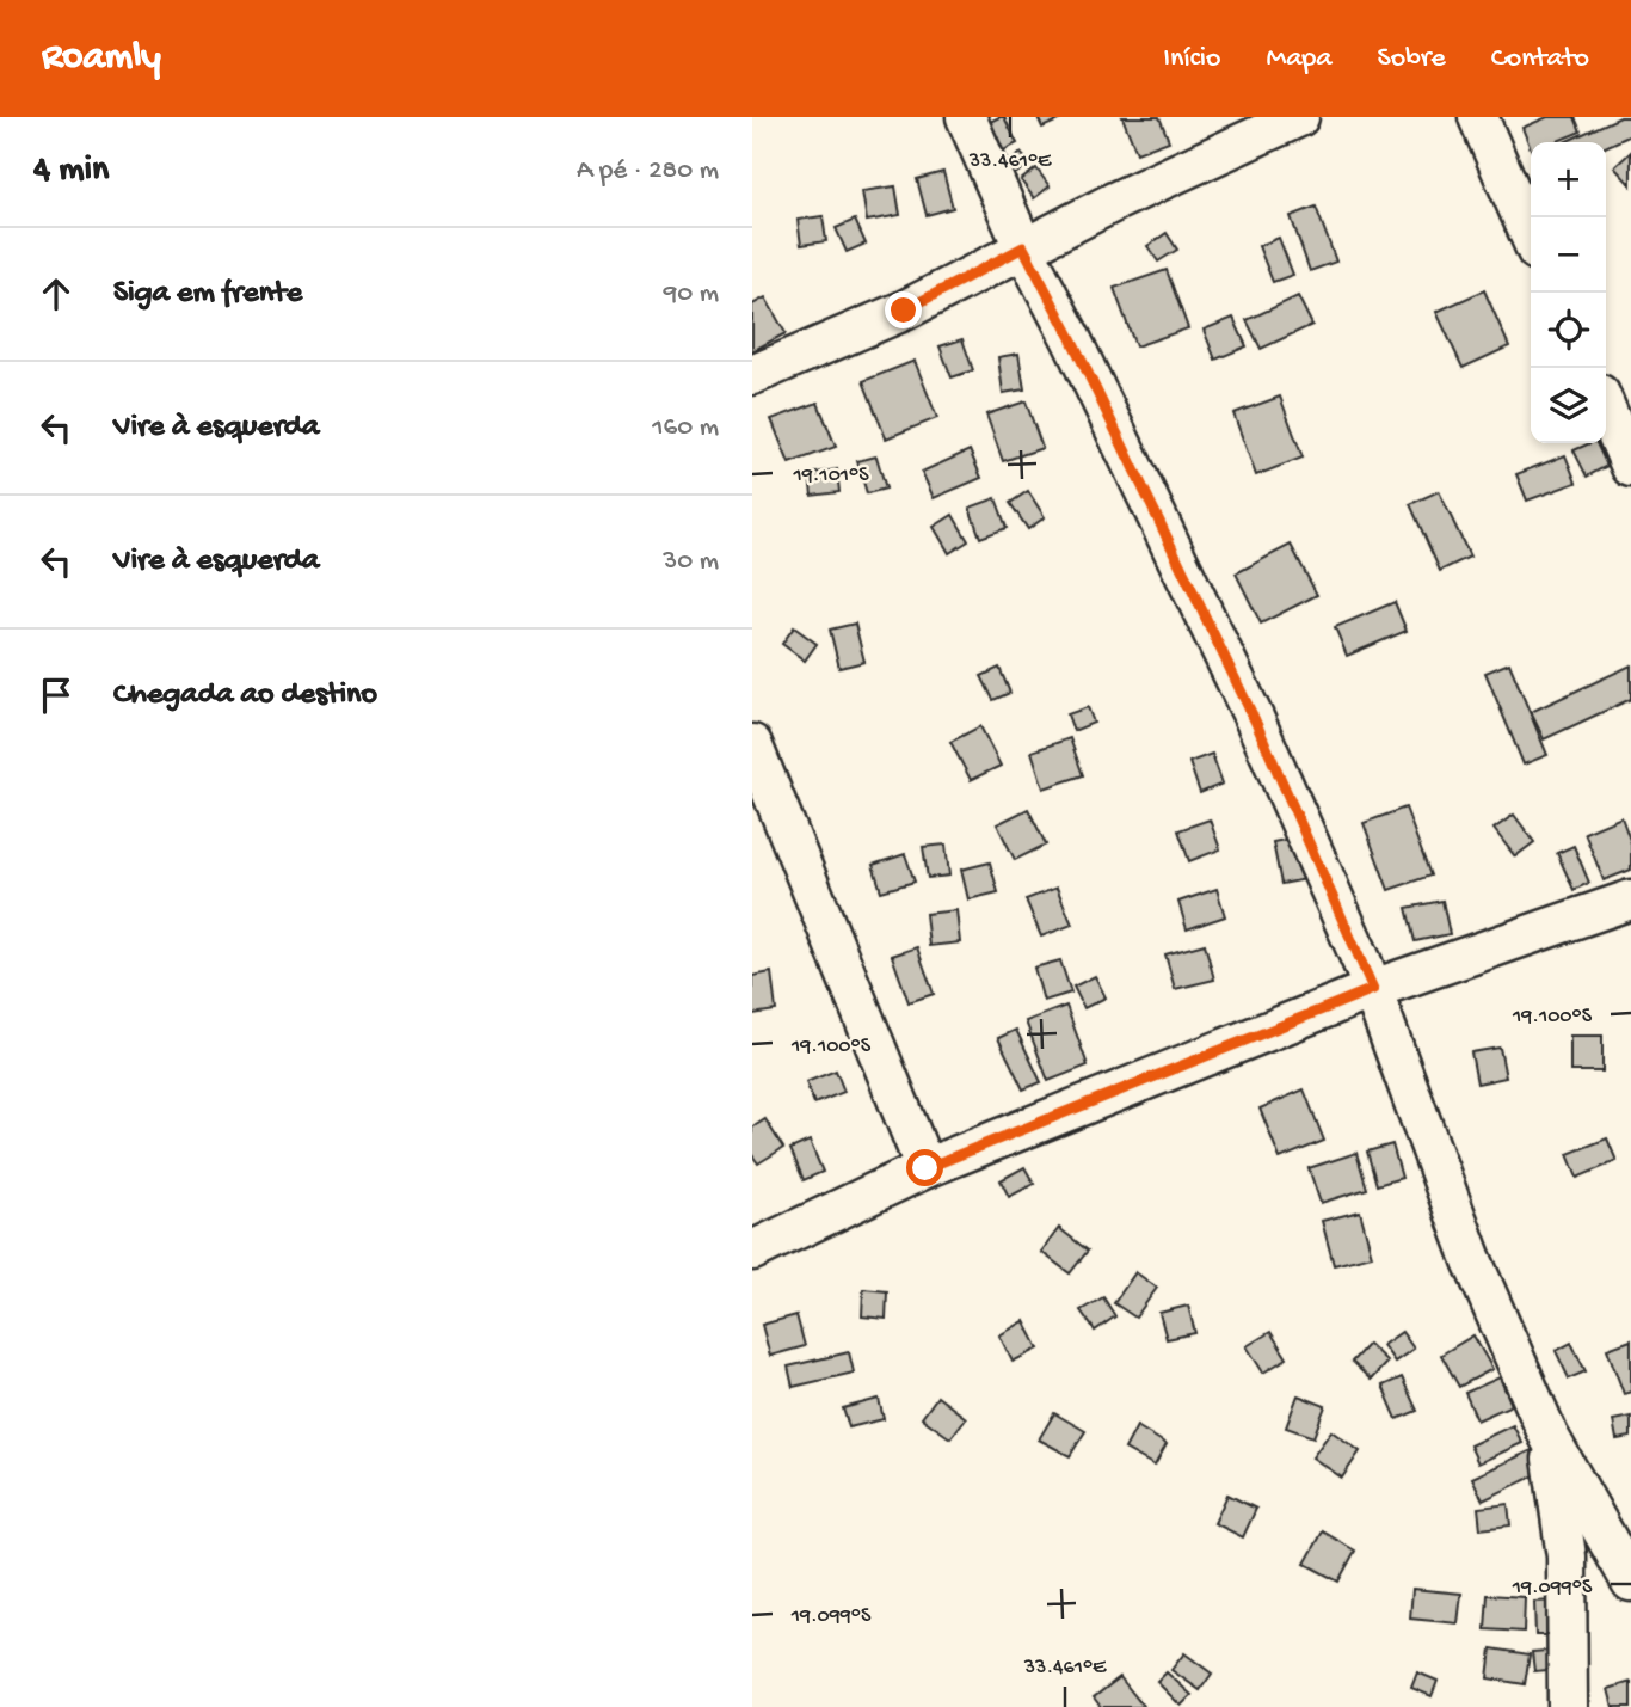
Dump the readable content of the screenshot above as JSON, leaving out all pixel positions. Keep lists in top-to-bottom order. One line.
{"page":{"header":"Roamly","nav":["Início","Mapa","Sobre","Contato"],"heading":["4 min","A pé · 280 m"],"map_buttons":["+","−"],"list":[["Siga em frente","90 m"],["Vire à esquerda","160 m"],["Vire à esquerda","30 m"],"Chegada ao destino"]},"coordinates":["33.461°E","19.101°S","19.100°S","19.099°S"]}
